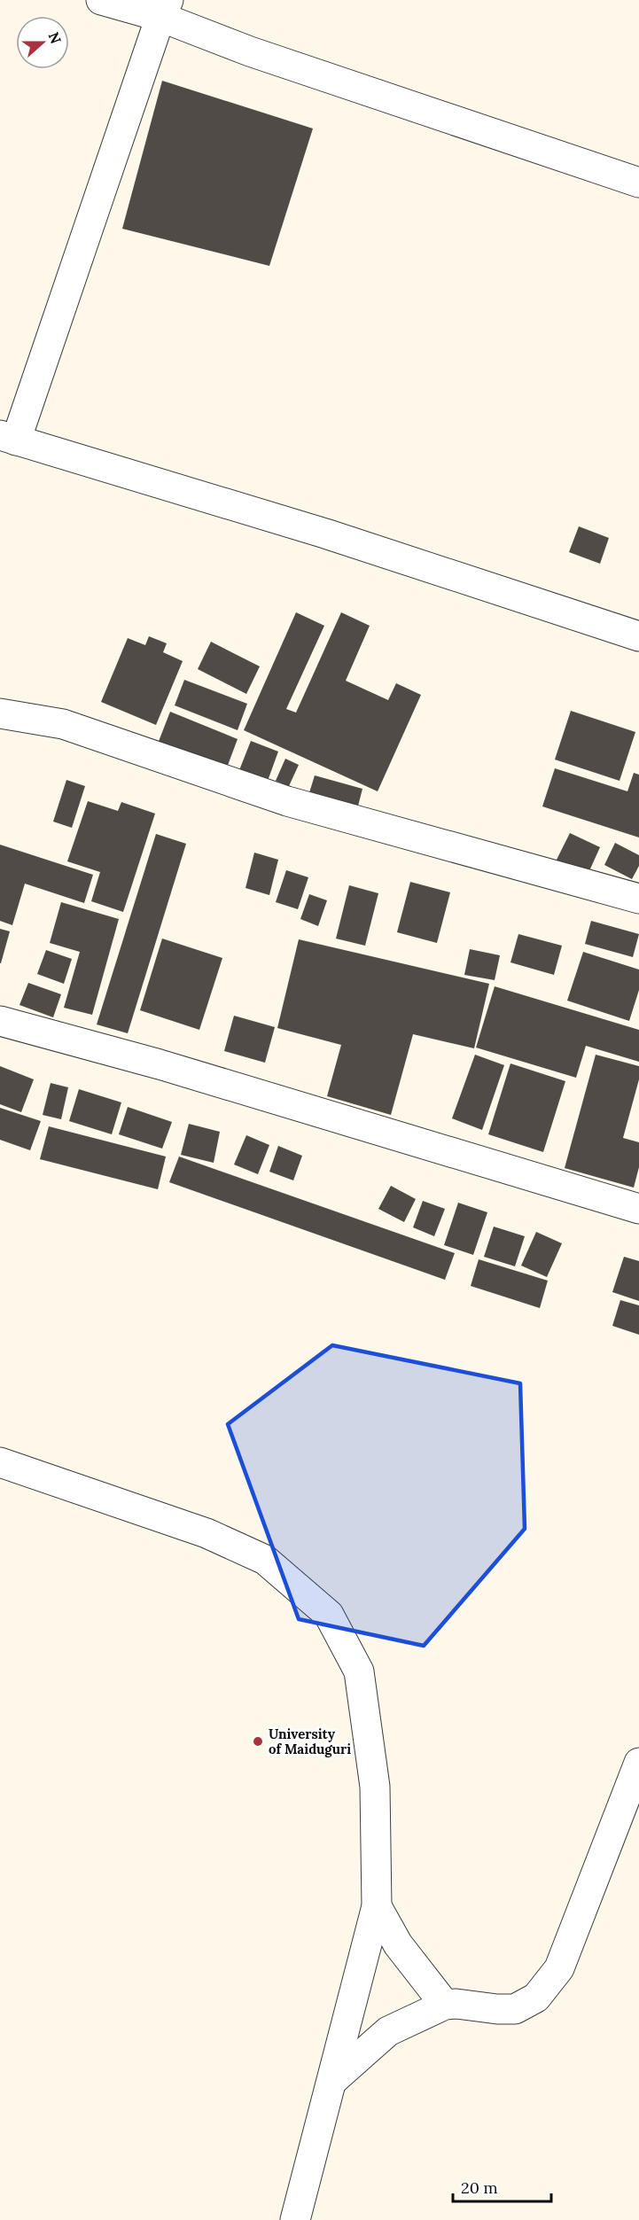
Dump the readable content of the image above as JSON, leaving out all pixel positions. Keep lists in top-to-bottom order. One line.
{"places":["University of Maiduguri"],"scale_bar":"20 m","north":"right"}
